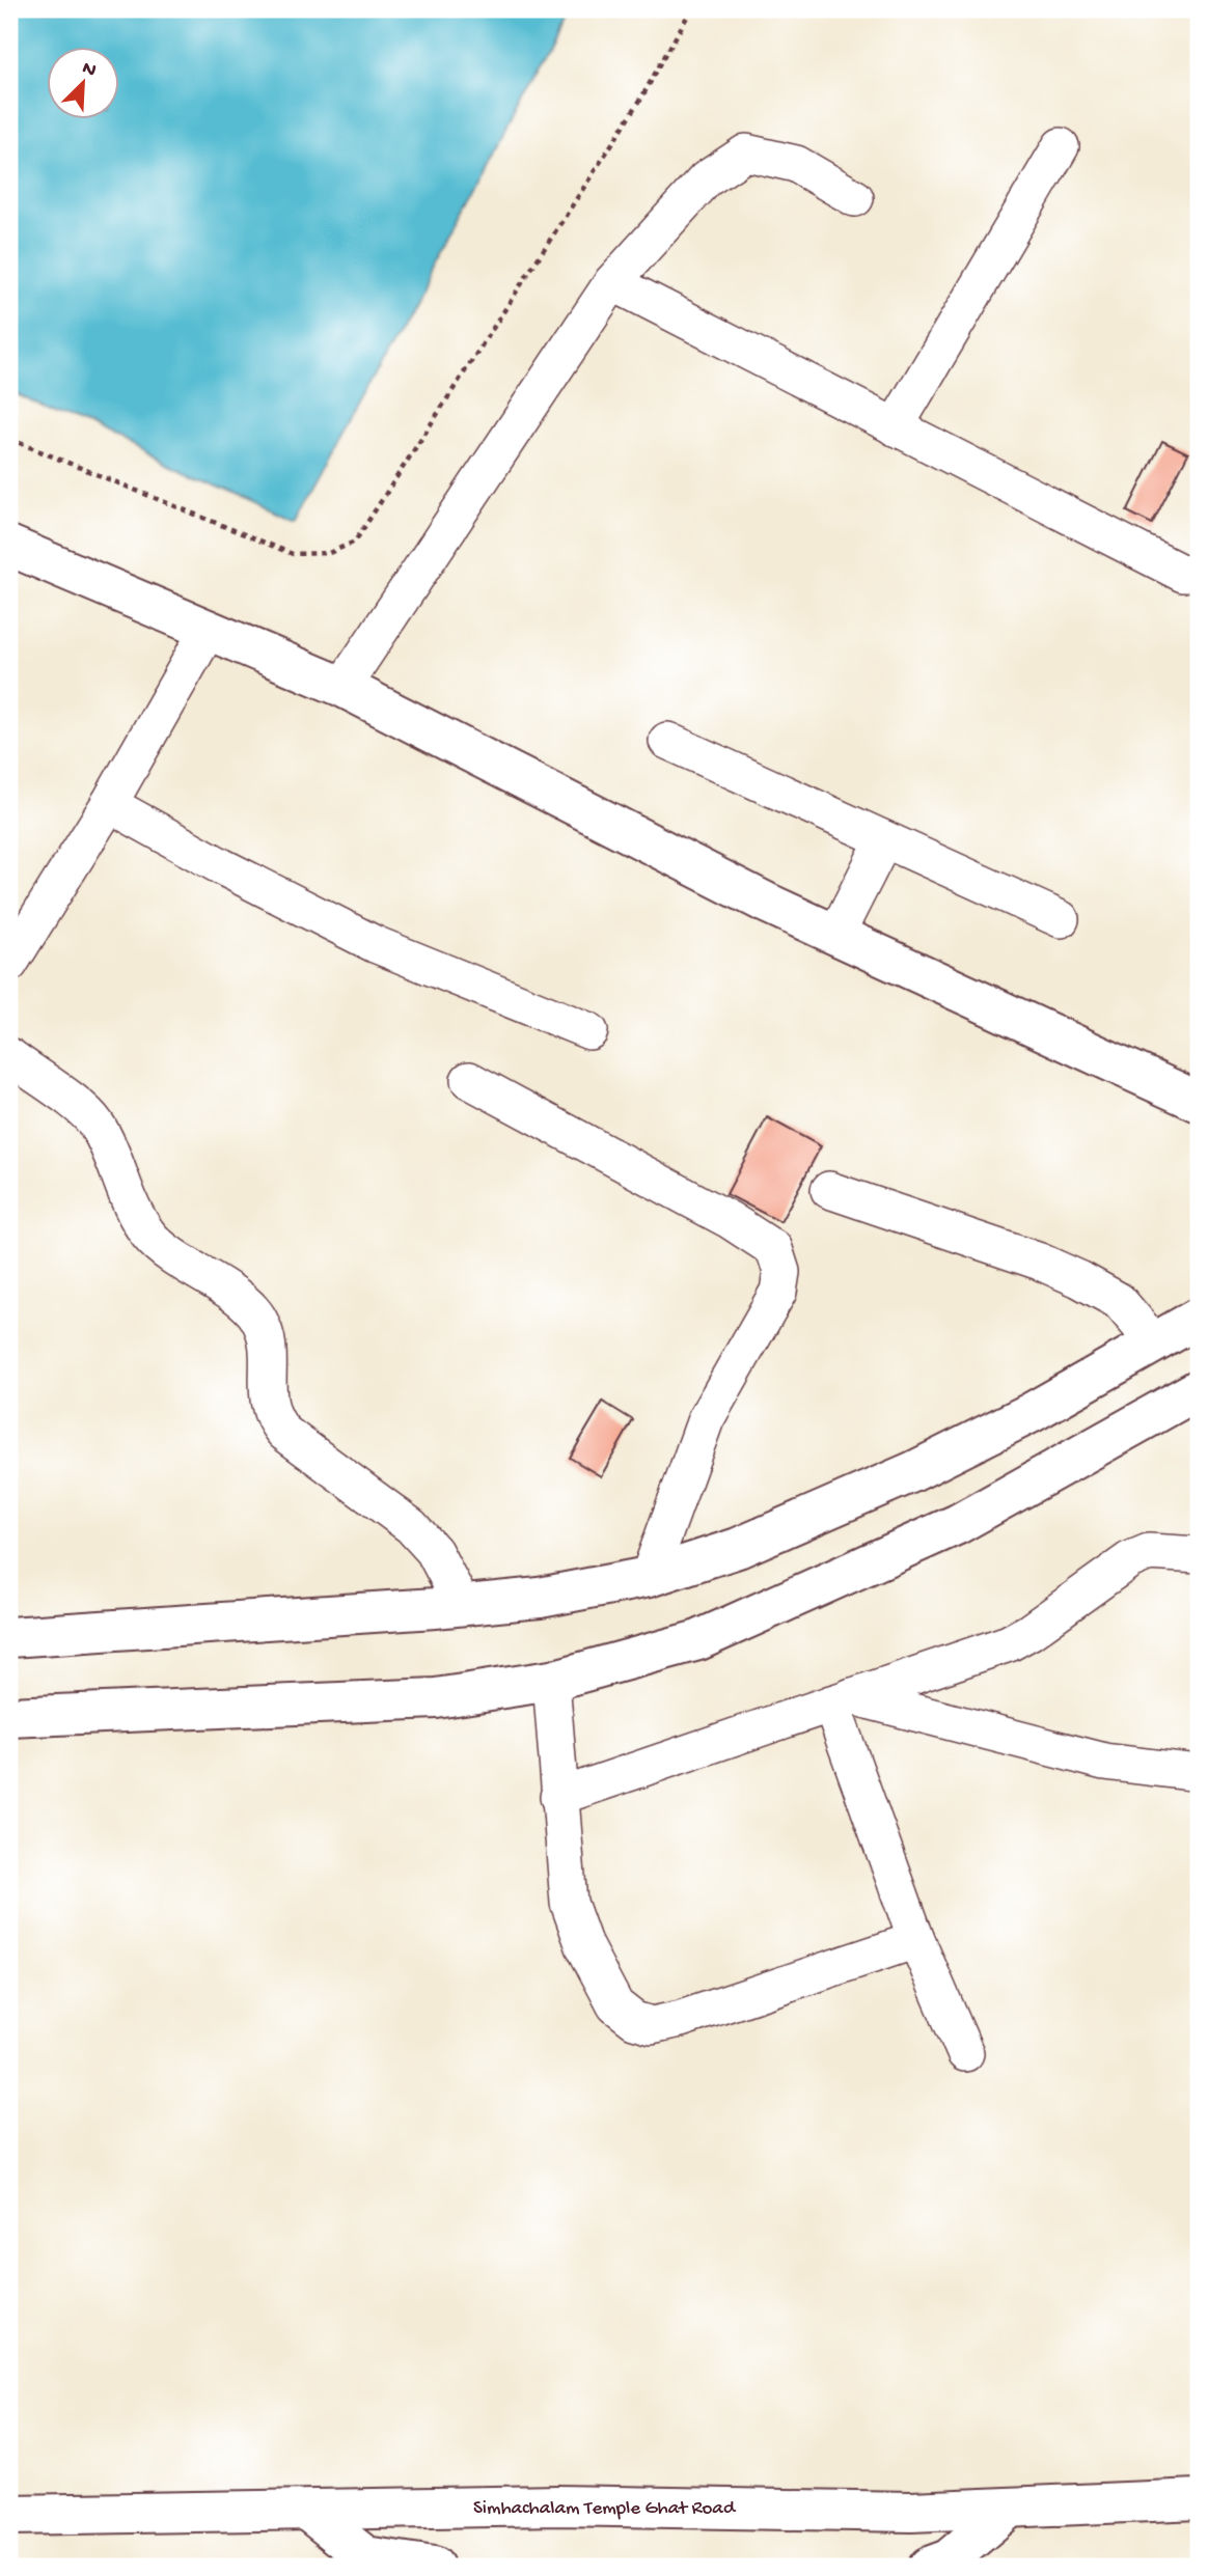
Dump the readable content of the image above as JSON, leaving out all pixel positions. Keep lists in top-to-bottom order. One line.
{"streets":{"street":["Simhachalam Temple Ghat Road"]},"north":"top right"}
